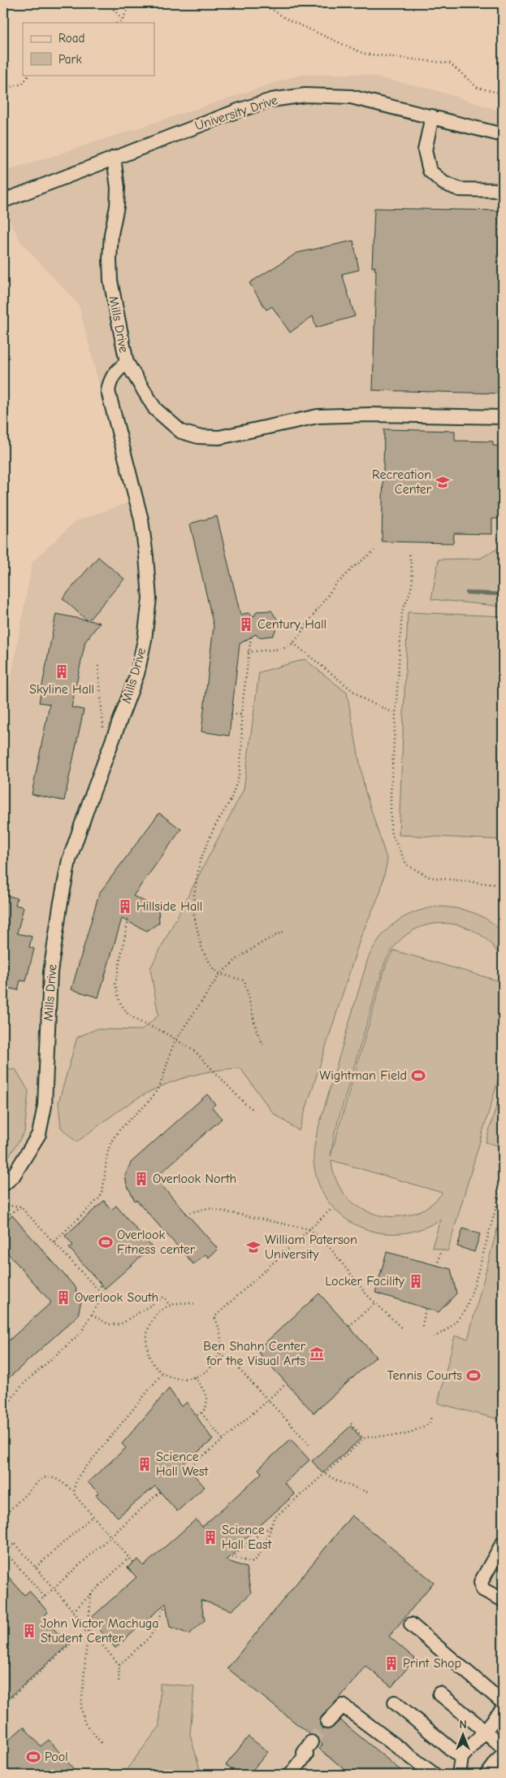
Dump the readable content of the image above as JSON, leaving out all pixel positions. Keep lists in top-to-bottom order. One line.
{"streets":{"street":["University Drive","Mills Drive"]},"crossings":[["University Drive","Mills Drive"]],"places":{"school or university":["Recreation Center","William Paterson University"],"building":["Century Hall","Skyline Hall","Hillside Hall","Overlook North","Locker Facility","Overlook South","Science Hall West","Science Hall East","John Victor Machuga Student Center","Print Shop"],"sports":["Wightman Field","Overlook Fitness center","Tennis Courts","Pool"],"museum":["Ben Shahn Center for the Visual Arts"]},"legend":["Road","Park"],"north":"top"}
